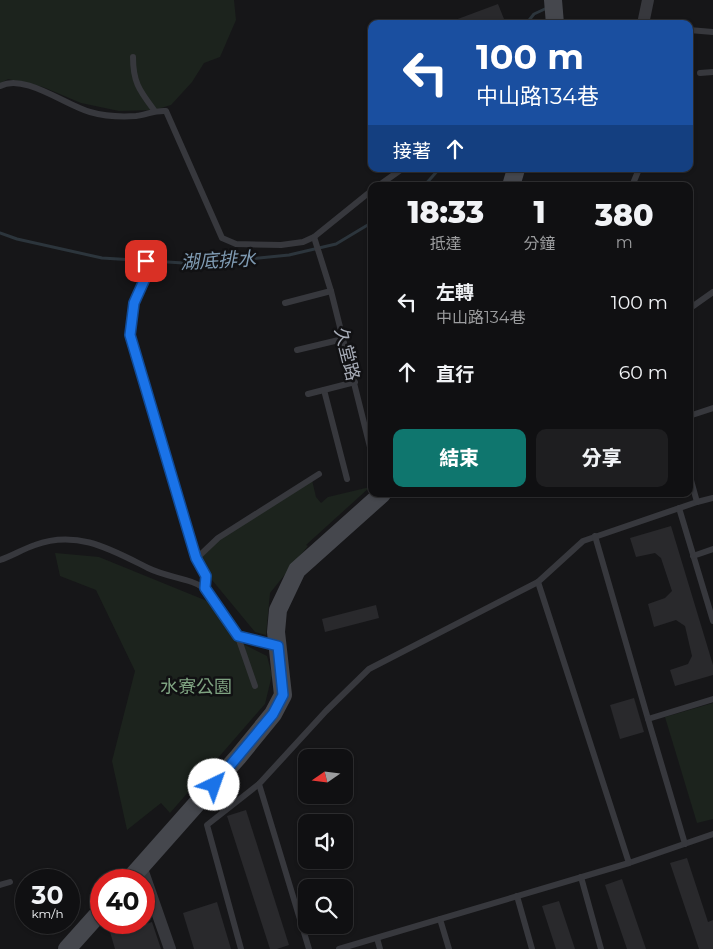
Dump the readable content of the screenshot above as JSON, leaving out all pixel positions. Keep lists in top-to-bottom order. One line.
{"streets":{"lane":["久堂路"]},"water":["湖底排水"],"parks":["水寮公園"],"north":"left","page":{"turn":["100 m","中山路134巷"],"then":"接著","eta":["18:33","抵達","1","分鐘","380","m"],"list":[{"name":"左轉","note":"中山路134巷","value":"100 m"},{"name":"直行","value":"60 m"}],"buttons":["結束","分享"],"speed":"30 km/h","limit":"40"}}
